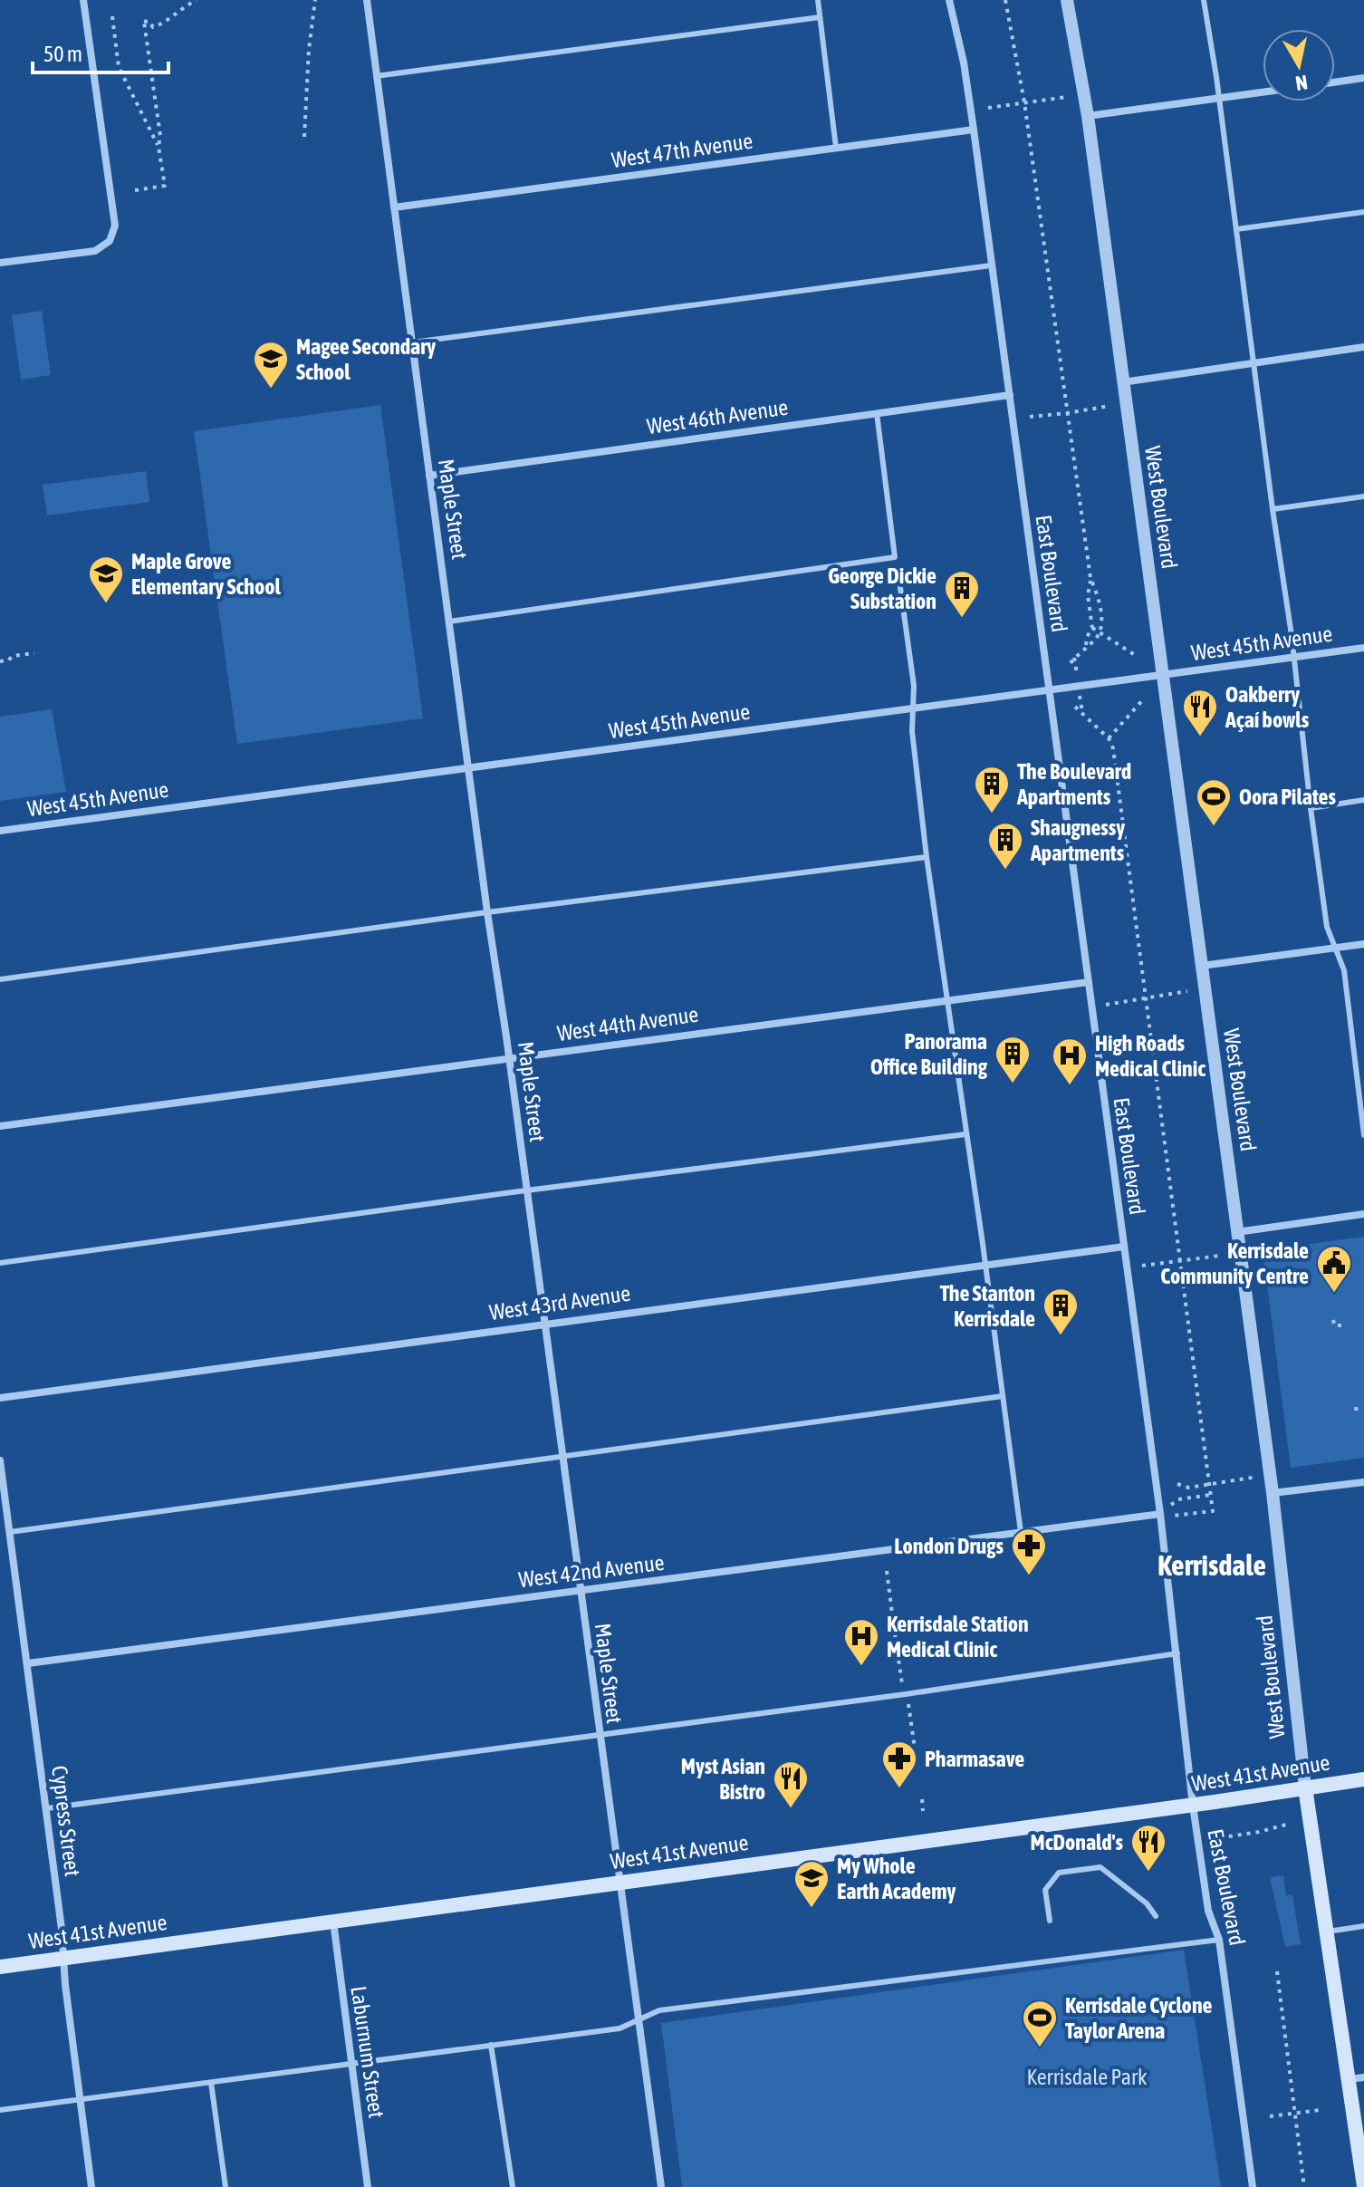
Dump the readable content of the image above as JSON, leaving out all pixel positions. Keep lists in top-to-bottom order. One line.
{"streets":{"main road":["West Boulevard","West 41st Avenue"],"street":["West 47th Avenue","West 46th Avenue","Maple Street","East Boulevard","West 45th Avenue","West 44th Avenue","West 43rd Avenue","West 42nd Avenue","Cypress Street","Laburnum Street"]},"crossings":[["West 47th Avenue","Maple Street"],["West 47th Avenue","East Boulevard"],["West 46th Avenue","Maple Street"],["West 46th Avenue","East Boulevard"],["West Boulevard","West 45th Avenue"],["West Boulevard","West 41st Avenue"],["Maple Street","West 45th Avenue"],["Maple Street","West 44th Avenue"],["Maple Street","West 43rd Avenue"],["Maple Street","West 42nd Avenue"],["Maple Street","West 41st Avenue"],["East Boulevard","West 45th Avenue"],["East Boulevard","West 44th Avenue"],["East Boulevard","West 43rd Avenue"],["East Boulevard","West 42nd Avenue"],["East Boulevard","West 41st Avenue"],["West 42nd Avenue","Cypress Street"],["West 41st Avenue","Cypress Street"],["West 41st Avenue","Laburnum Street"]],"districts":["Kerrisdale"],"parks":["Kerrisdale Park"],"places":{"school or university":["Magee Secondary School","Maple Grove Elementary School","My Whole Earth Academy"],"building":["George Dickie Substation","The Boulevard Apartments","Shaugnessy Apartments","Panorama Office Building","The Stanton Kerrisdale"],"restaurant":["Oakberry Açaí bowls","Myst Asian Bistro","McDonald's"],"sports":["Oora Pilates","Kerrisdale Cyclone Taylor Arena"],"hospital":["High Roads Medical Clinic","Kerrisdale Station Medical Clinic"],"public building":["Kerrisdale Community Centre"],"pharmacy":["London Drugs","Pharmasave"]},"scale_bar":"50 m","north":"bottom"}
